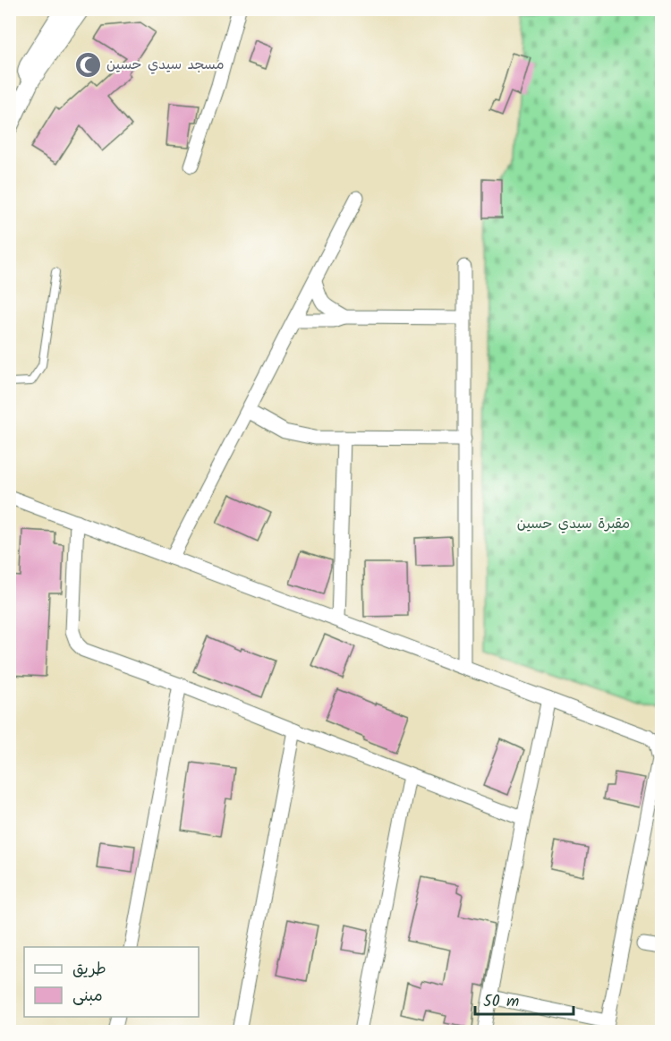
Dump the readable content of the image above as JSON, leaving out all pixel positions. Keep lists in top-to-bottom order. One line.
{"parks":["مقبرة سيدي حسين"],"places":{"mosque":["مسجد سيدي حسين"]},"legend":["طريق","مبنى"],"scale_bar":"50 m"}
